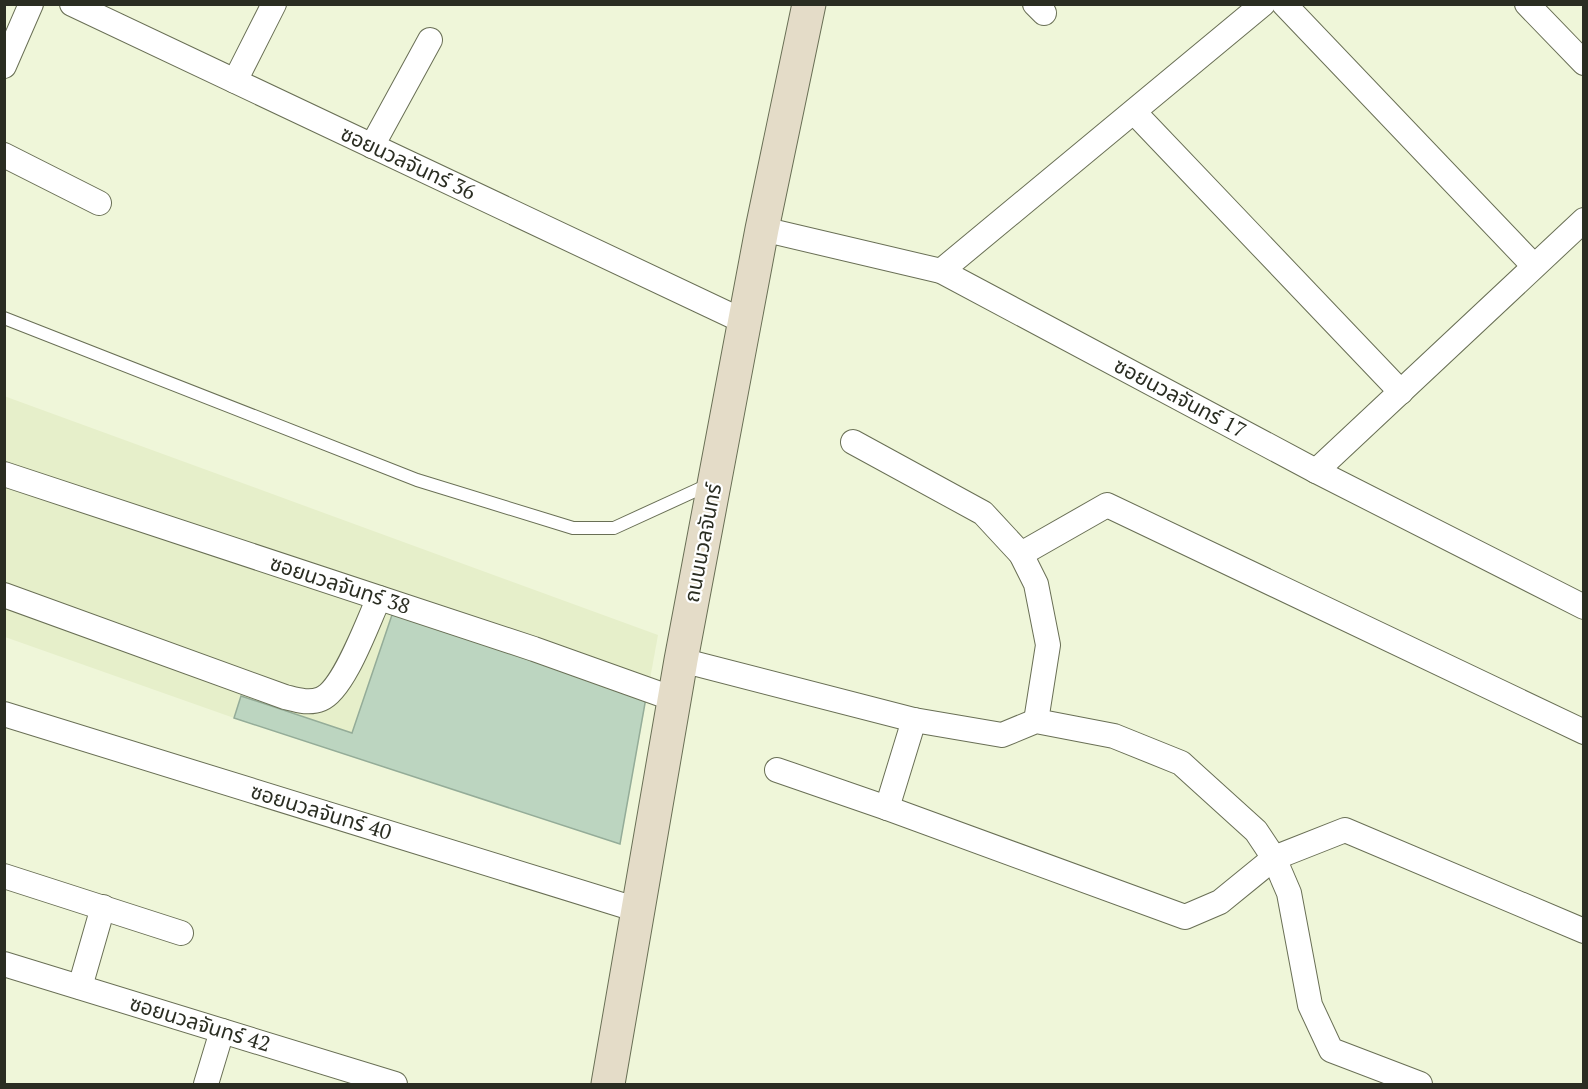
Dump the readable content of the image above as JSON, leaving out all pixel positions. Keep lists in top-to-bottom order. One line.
{"streets":{"main road":["ถนนนวลจันทร์"],"street":["ซอยนวลจันทร์ 36","ซอยนวลจันทร์ 17","ซอยนวลจันทร์ 38","ซอยนวลจันทร์ 40","ซอยนวลจันทร์ 42"]},"crossings":[["ซอยนวลจันทร์ 36","ถนนนวลจันทร์"],["ซอยนวลจันทร์ 17","ถนนนวลจันทร์"],["ถนนนวลจันทร์","ซอยนวลจันทร์ 38"],["ถนนนวลจันทร์","ซอยนวลจันทร์ 40"]]}
